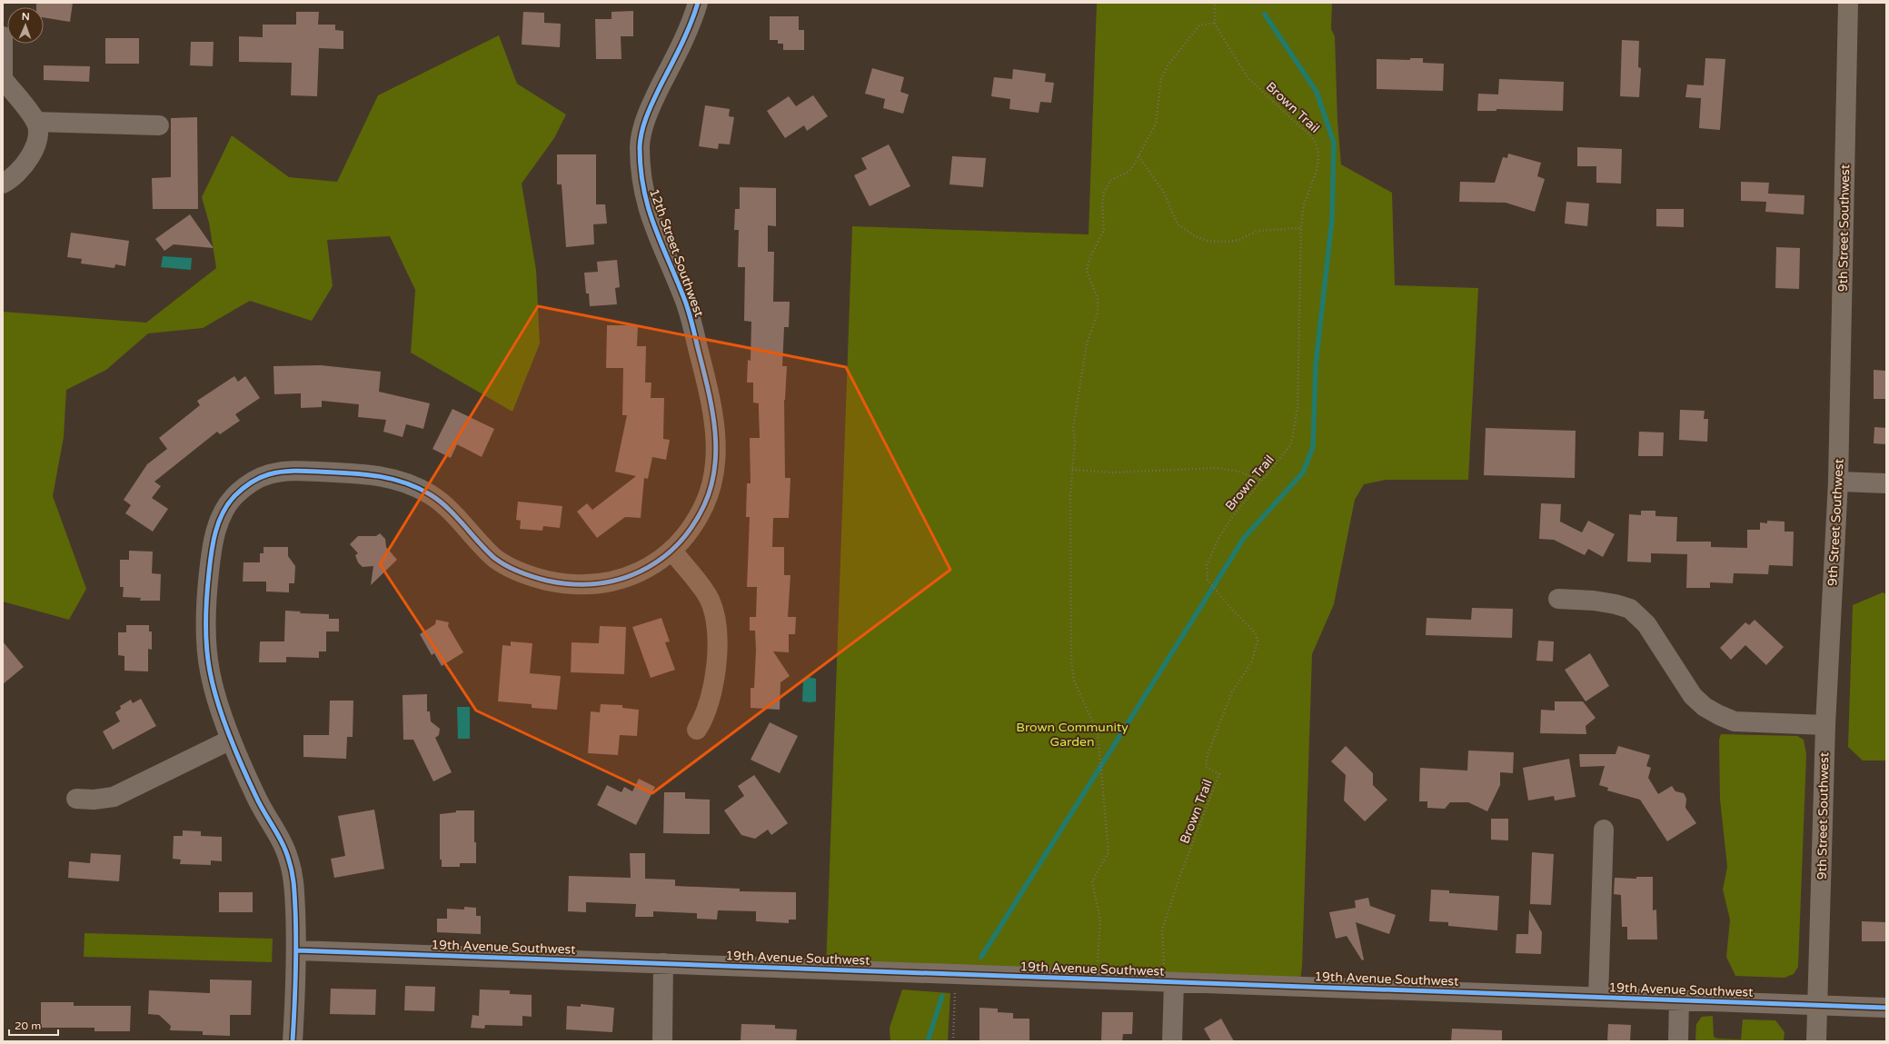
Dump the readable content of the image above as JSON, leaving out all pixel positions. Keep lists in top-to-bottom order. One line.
{"streets":{"main road":["9th Street Southwest"],"street":["12th Street Southwest","19th Avenue Southwest"],"path":["Brown Trail"]},"crossings":[["Brown Trail","19th Avenue Southwest"],["9th Street Southwest","19th Avenue Southwest"],["12th Street Southwest","19th Avenue Southwest"]],"parks":["Brown Community Garden"],"scale_bar":"20 m","north":"top"}
